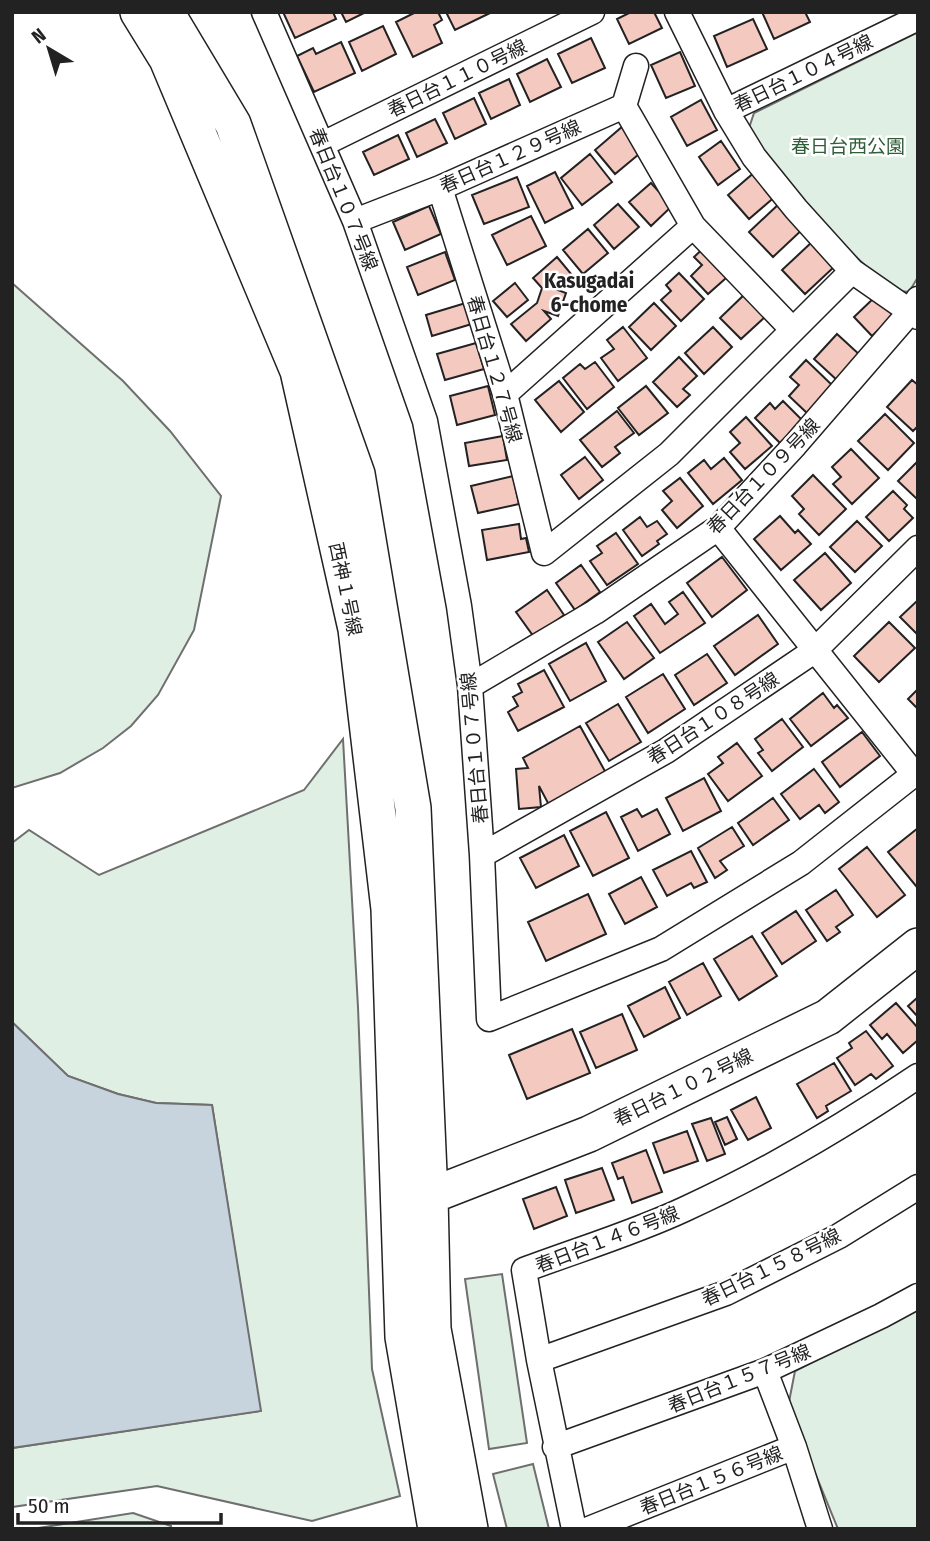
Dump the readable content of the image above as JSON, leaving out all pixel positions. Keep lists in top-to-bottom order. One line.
{"streets":{"street":["春日台１０４号線","春日台１１０号線","春日台１２９号線","春日台１０７号線","春日台１２７号線","春日台１０９号線","西神１号線","春日台１０８号線","春日台１０２号線","春日台１４６号線","春日台１５８号線","春日台１５７号線","春日台１５６号線"]},"crossings":[["春日台１１０号線","春日台１０７号線"],["春日台１２９号線","春日台１０７号線"],["春日台１２９号線","春日台１２７号線"],["春日台１０７号線","春日台１０９号線"],["春日台１０７号線","春日台１０８号線"],["西神１号線","春日台１０２号線"],["春日台１４６号線","春日台１５８号線"],["春日台１４６号線","春日台１５７号線"]],"districts":["Kasugadai 6-chome"],"parks":["春日台西公園"],"scale_bar":"50 m","north":"top left"}
